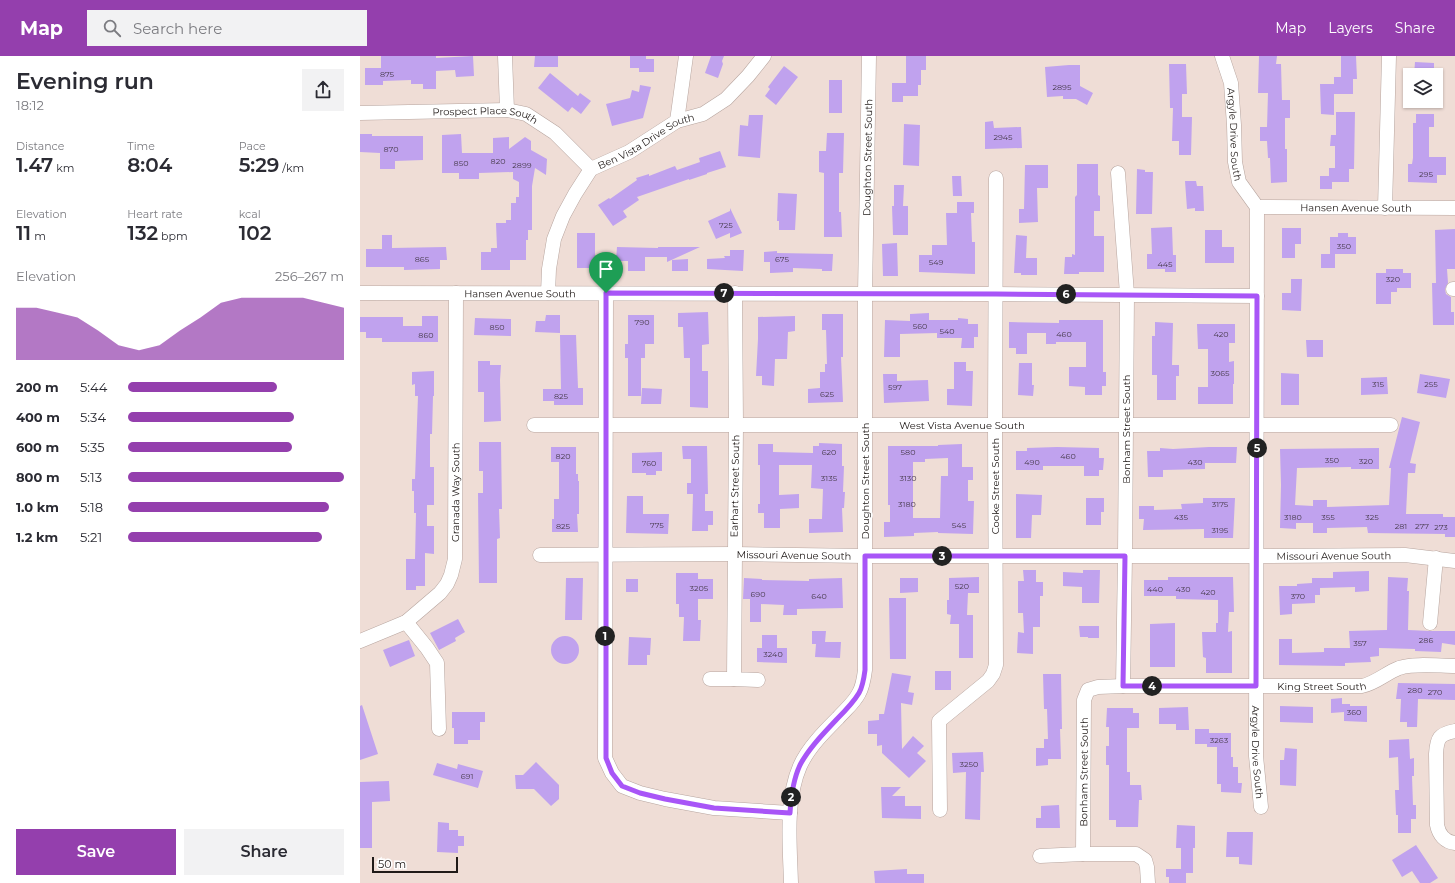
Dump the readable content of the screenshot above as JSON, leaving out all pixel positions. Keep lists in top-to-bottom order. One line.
{"streets":{"street":["Prospect Place South","Argyle Drive South","Ben Vista Drive South","Doughton Street South","Hansen Avenue South","West Vista Avenue South","Bonham Street South","Earhart Street South","Cooke Street South","Granada Way South","Missouri Avenue South","King Street South"]},"crossings":[["Prospect Place South","Ben Vista Drive South"],["Argyle Drive South","Hansen Avenue South"],["Argyle Drive South","West Vista Avenue South"],["Argyle Drive South","Missouri Avenue South"],["Argyle Drive South","King Street South"],["Ben Vista Drive South","Hansen Avenue South"],["Doughton Street South","Hansen Avenue South"],["Doughton Street South","West Vista Avenue South"],["Doughton Street South","Missouri Avenue South"],["Hansen Avenue South","Bonham Street South"],["Hansen Avenue South","Earhart Street South"],["Hansen Avenue South","Cooke Street South"],["Hansen Avenue South","Granada Way South"],["West Vista Avenue South","Bonham Street South"],["West Vista Avenue South","Earhart Street South"],["West Vista Avenue South","Cooke Street South"],["Bonham Street South","Missouri Avenue South"],["Bonham Street South","King Street South"],["Earhart Street South","Missouri Avenue South"],["Cooke Street South","Missouri Avenue South"]],"house_numbers":["875","2895","2945","870","820","850","2899","295","725","350","865","675","549","445","320","790","560","850","540","460","420","860","3065","315","255","597","625","825","620","580","820","460","350","320","490","430","760","3135","3130","3180","3175","435","3180","355","325","775","545","825","281","277","273","3195","520","3205","440","430","420","690","640","370","286","357","3240","280","270","360","3263","3250","691"],"scale_bar":"50 m","page":{"header":"Map","search":"Search here","nav":["Map","Layers","Share"],"heading":["Evening run","18:12"],"stats":[["Distance","1.47 km"],["Time","8:04"],["Pace","5:29 /km"],["Elevation","11 m"],["Heart rate","132 bpm"],["kcal","102"]],"chart":["Elevation","256–267 m"],"pins":["7","6","5","3","1","4","2"],"list":[{"name":"200 m","note":"5:44"},{"name":"400 m","note":"5:34"},{"name":"600 m","note":"5:35"},{"name":"800 m","note":"5:13"},{"name":"1.0 km","note":"5:18"},{"name":"1.2 km","note":"5:21"}],"buttons":["Save","Share"],"scale":"50 m"}}
